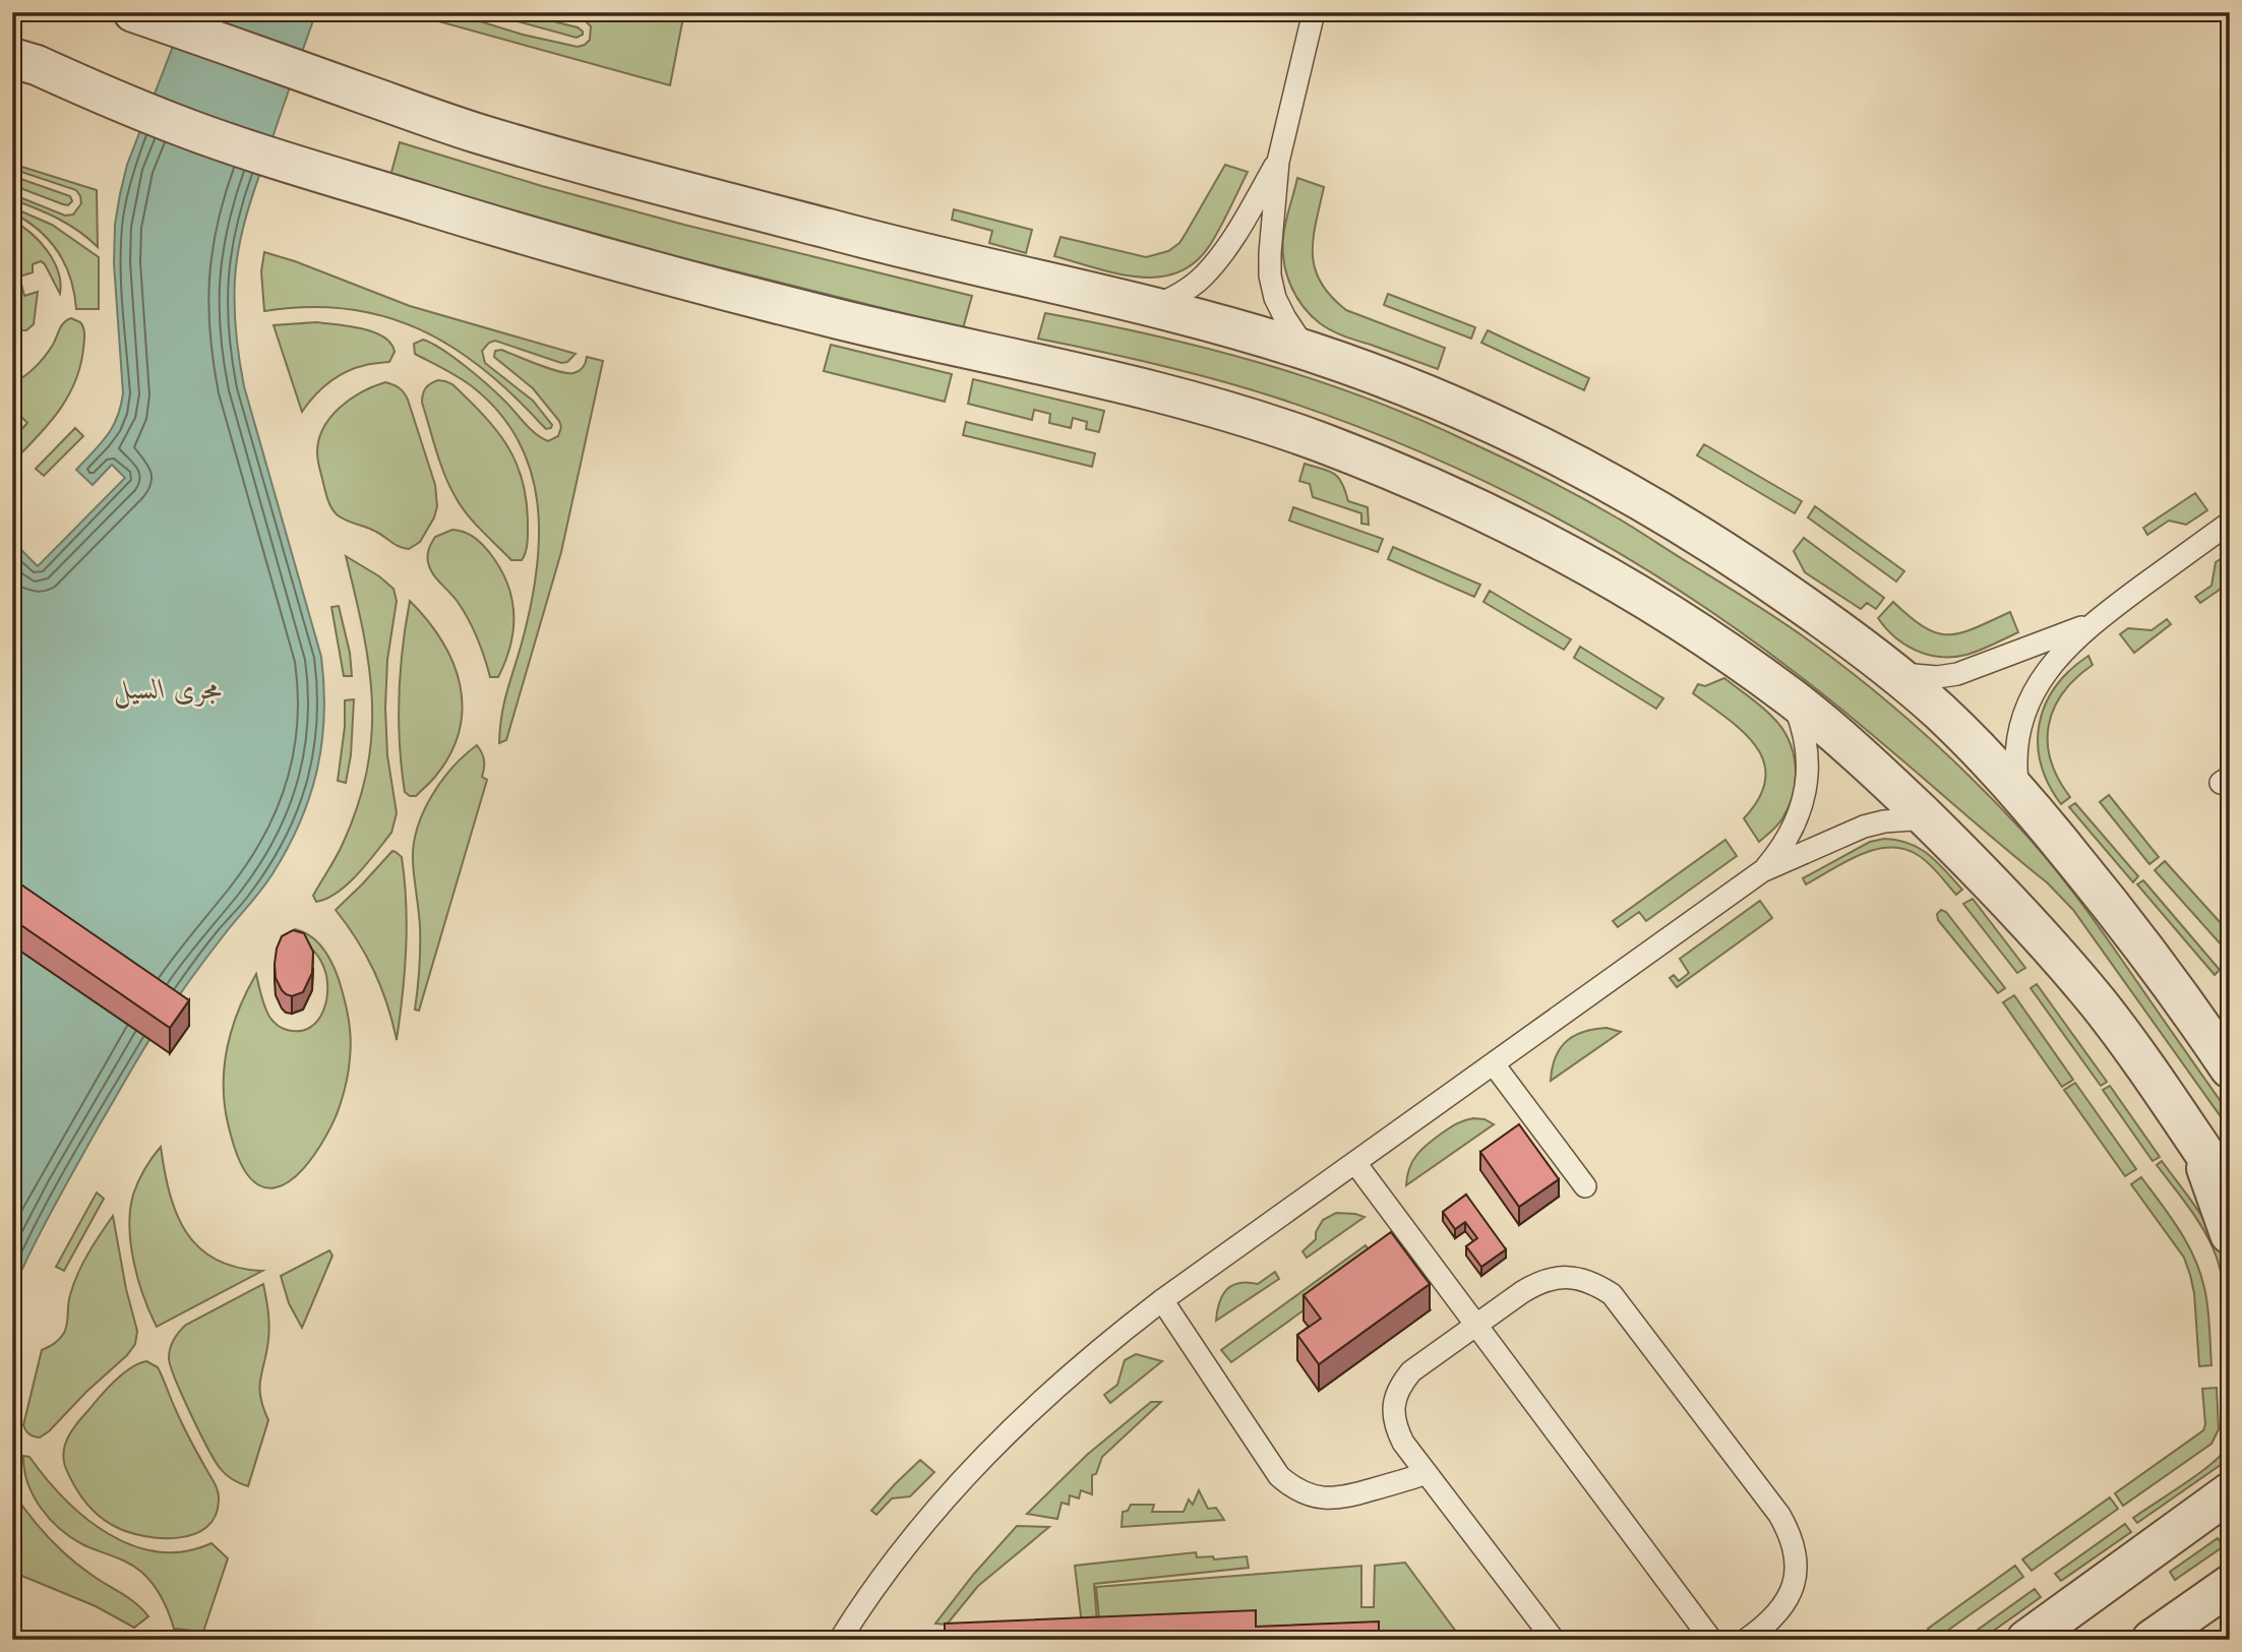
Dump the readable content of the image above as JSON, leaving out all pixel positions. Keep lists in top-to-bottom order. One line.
{"water":["مجرى السيل"]}
